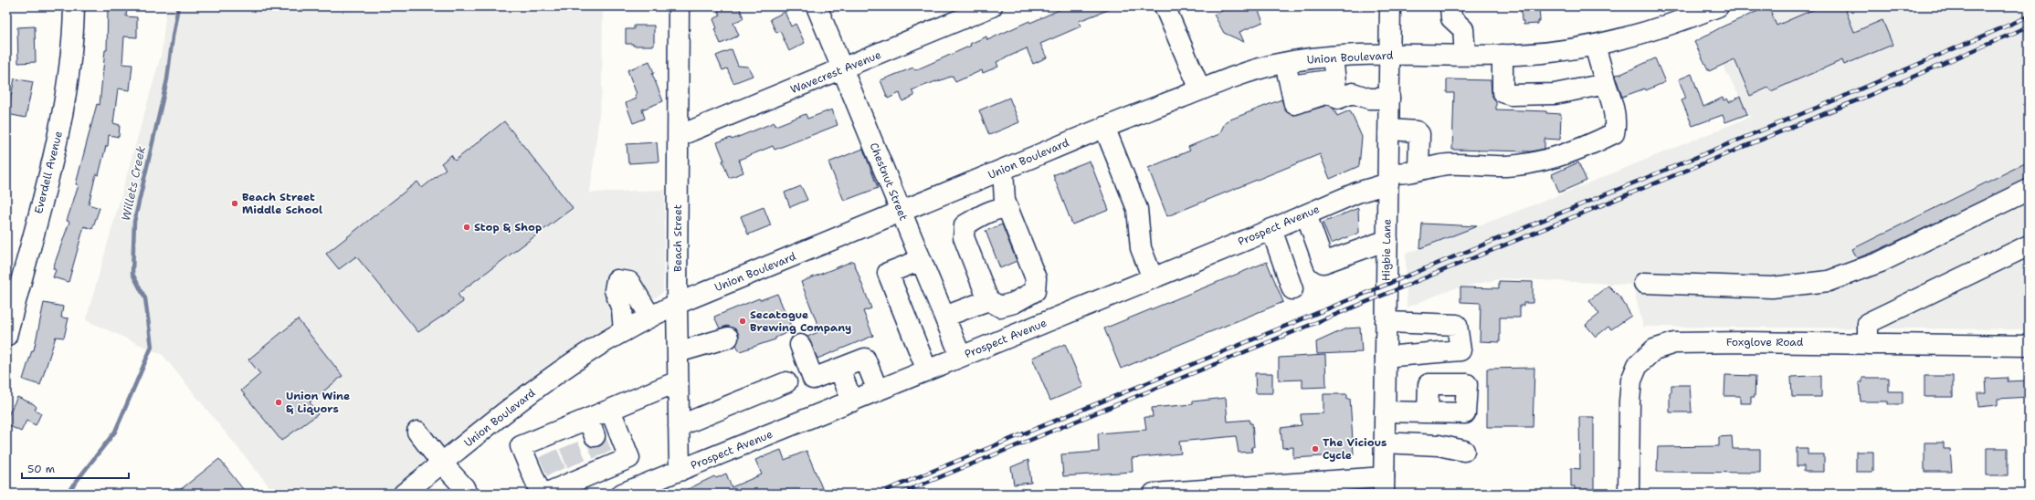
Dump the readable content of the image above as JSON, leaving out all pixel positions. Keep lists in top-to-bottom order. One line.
{"streets":{"street":["Union Boulevard","Wavecrest Avenue","Everdell Avenue","Chestnut Street","Prospect Avenue","Beach Street","Higbie Lane","Foxglove Road"]},"crossings":[["Union Boulevard","Chestnut Street"],["Union Boulevard","Beach Street"],["Union Boulevard","Higbie Lane"],["Wavecrest Avenue","Chestnut Street"],["Wavecrest Avenue","Beach Street"],["Chestnut Street","Prospect Avenue"],["Prospect Avenue","Beach Street"],["Prospect Avenue","Higbie Lane"]],"water":["Willets Creek"],"places":["Beach Street Middle School","Stop & Shop","Secatogue Brewing Company","Union Wine & Liquors","The Vicious Cycle"],"scale_bar":"50 m"}
